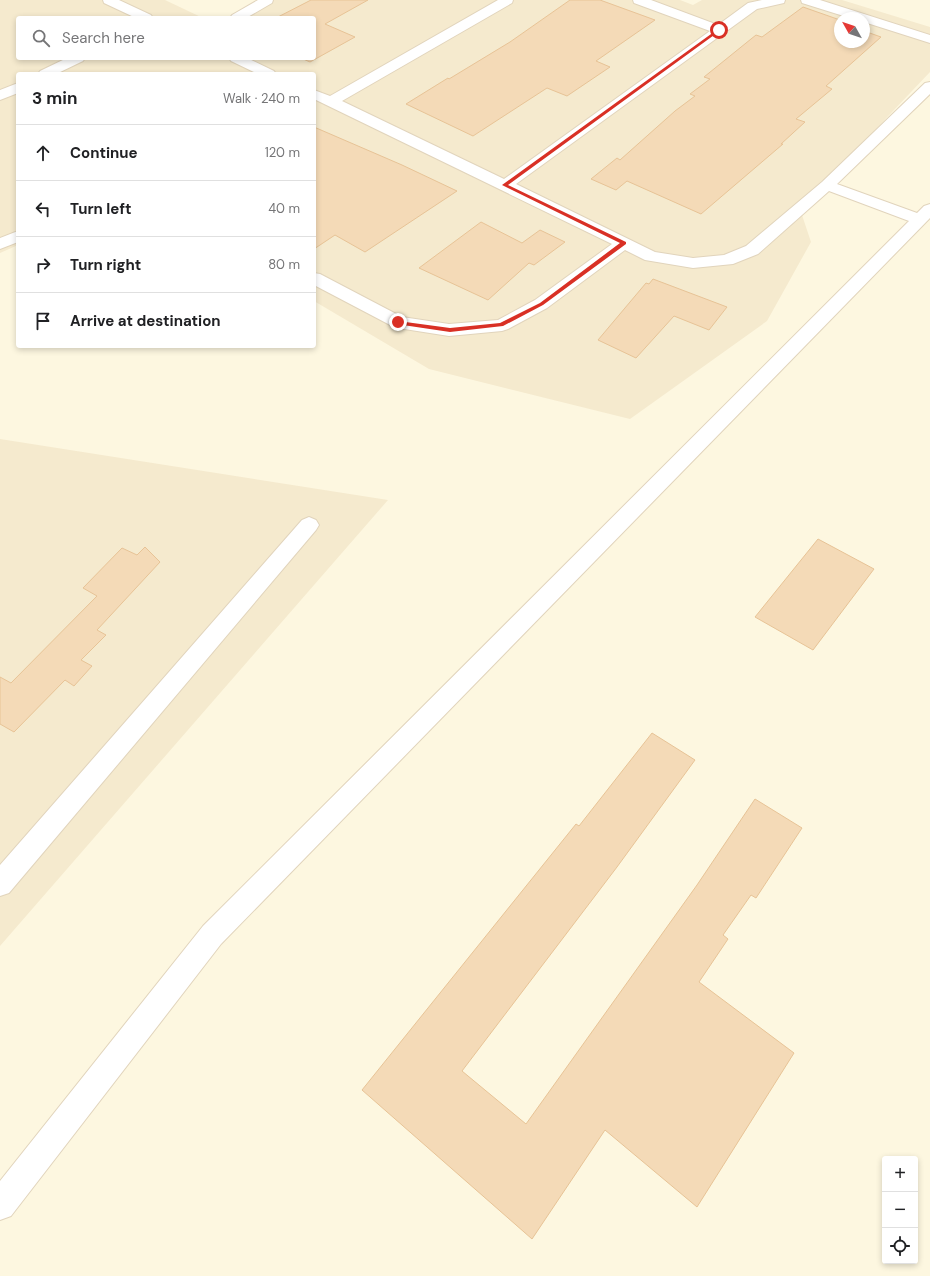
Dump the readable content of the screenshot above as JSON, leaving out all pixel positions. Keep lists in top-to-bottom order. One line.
{"north":"top left","page":{"search":"Search here","heading":["3 min","Walk · 240 m"],"list":[["Continue","120 m"],["Turn left","40 m"],["Turn right","80 m"],"Arrive at destination"],"map_buttons":["+","−"]}}
